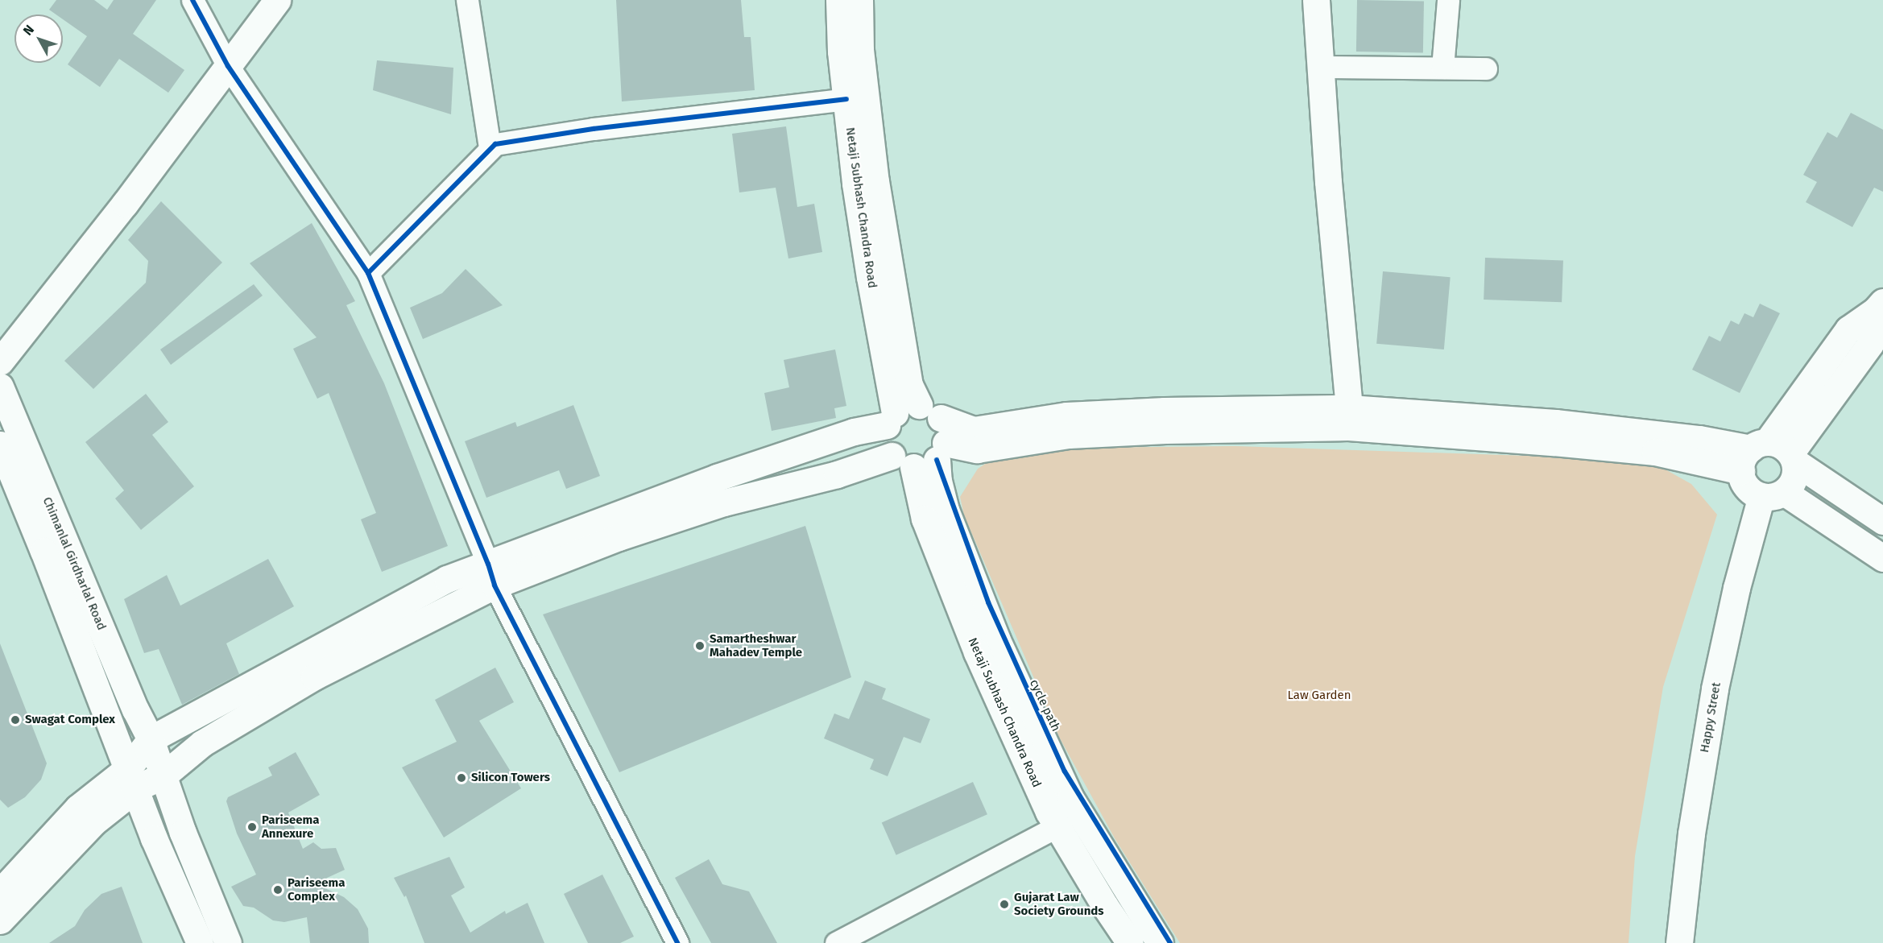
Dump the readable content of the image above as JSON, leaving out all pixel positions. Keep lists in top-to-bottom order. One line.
{"streets":{"main road":["Netaji Subhash Chandra Road","Chimanlal Girdharlal Road","Happy Street"],"cycle path":["cycle path"]},"parks":["Law Garden"],"places":["Samartheshwar Mahadev Temple","Swagat Complex","Silicon Towers","Pariseema Annexure","Pariseema Complex","Gujarat Law Society Grounds"],"north":"top left"}
